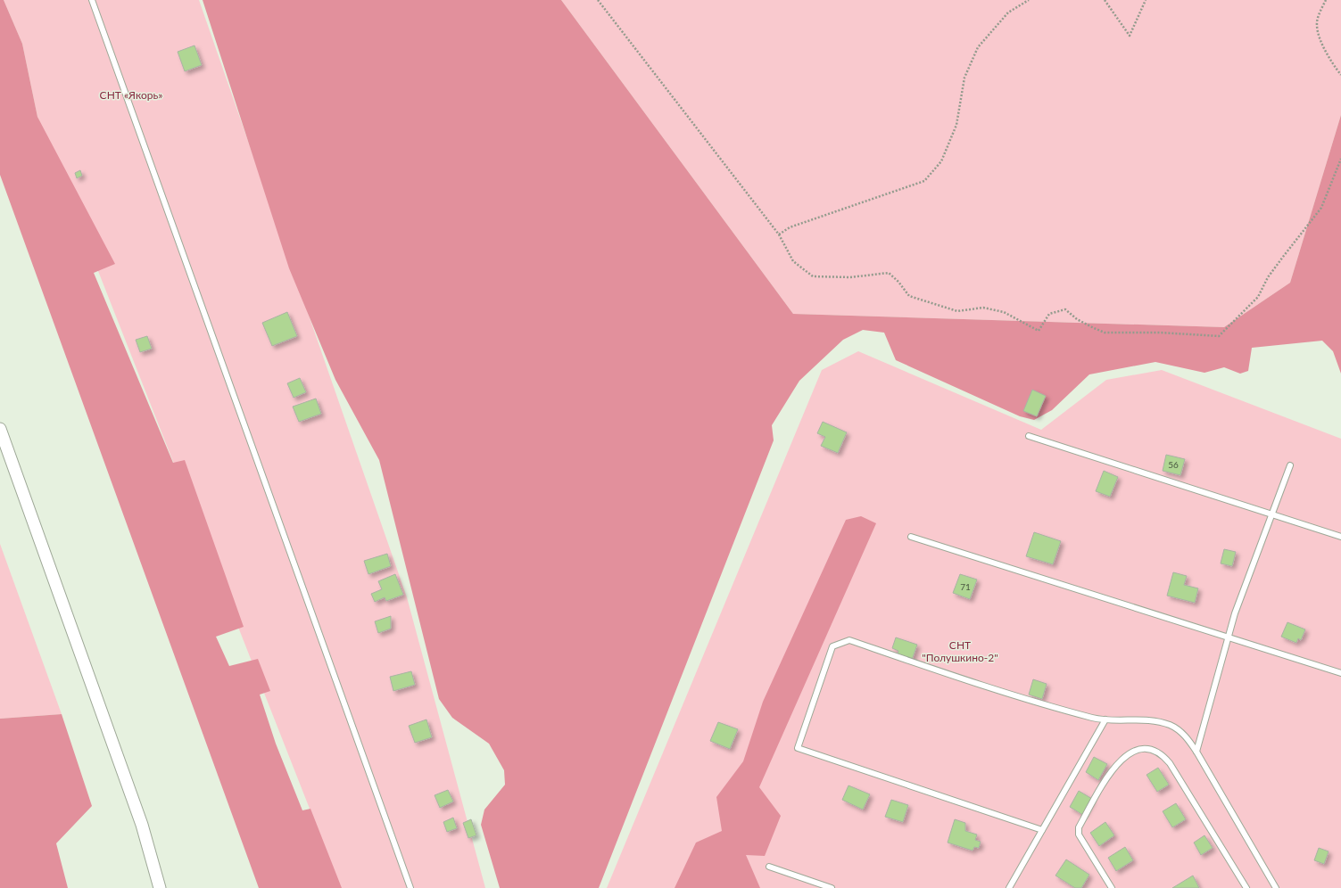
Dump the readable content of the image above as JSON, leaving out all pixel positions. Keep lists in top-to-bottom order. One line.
{"parks":["СНТ «Якорь»","СНТ \"Полушкино-2\""],"house_numbers":["56","71"]}
